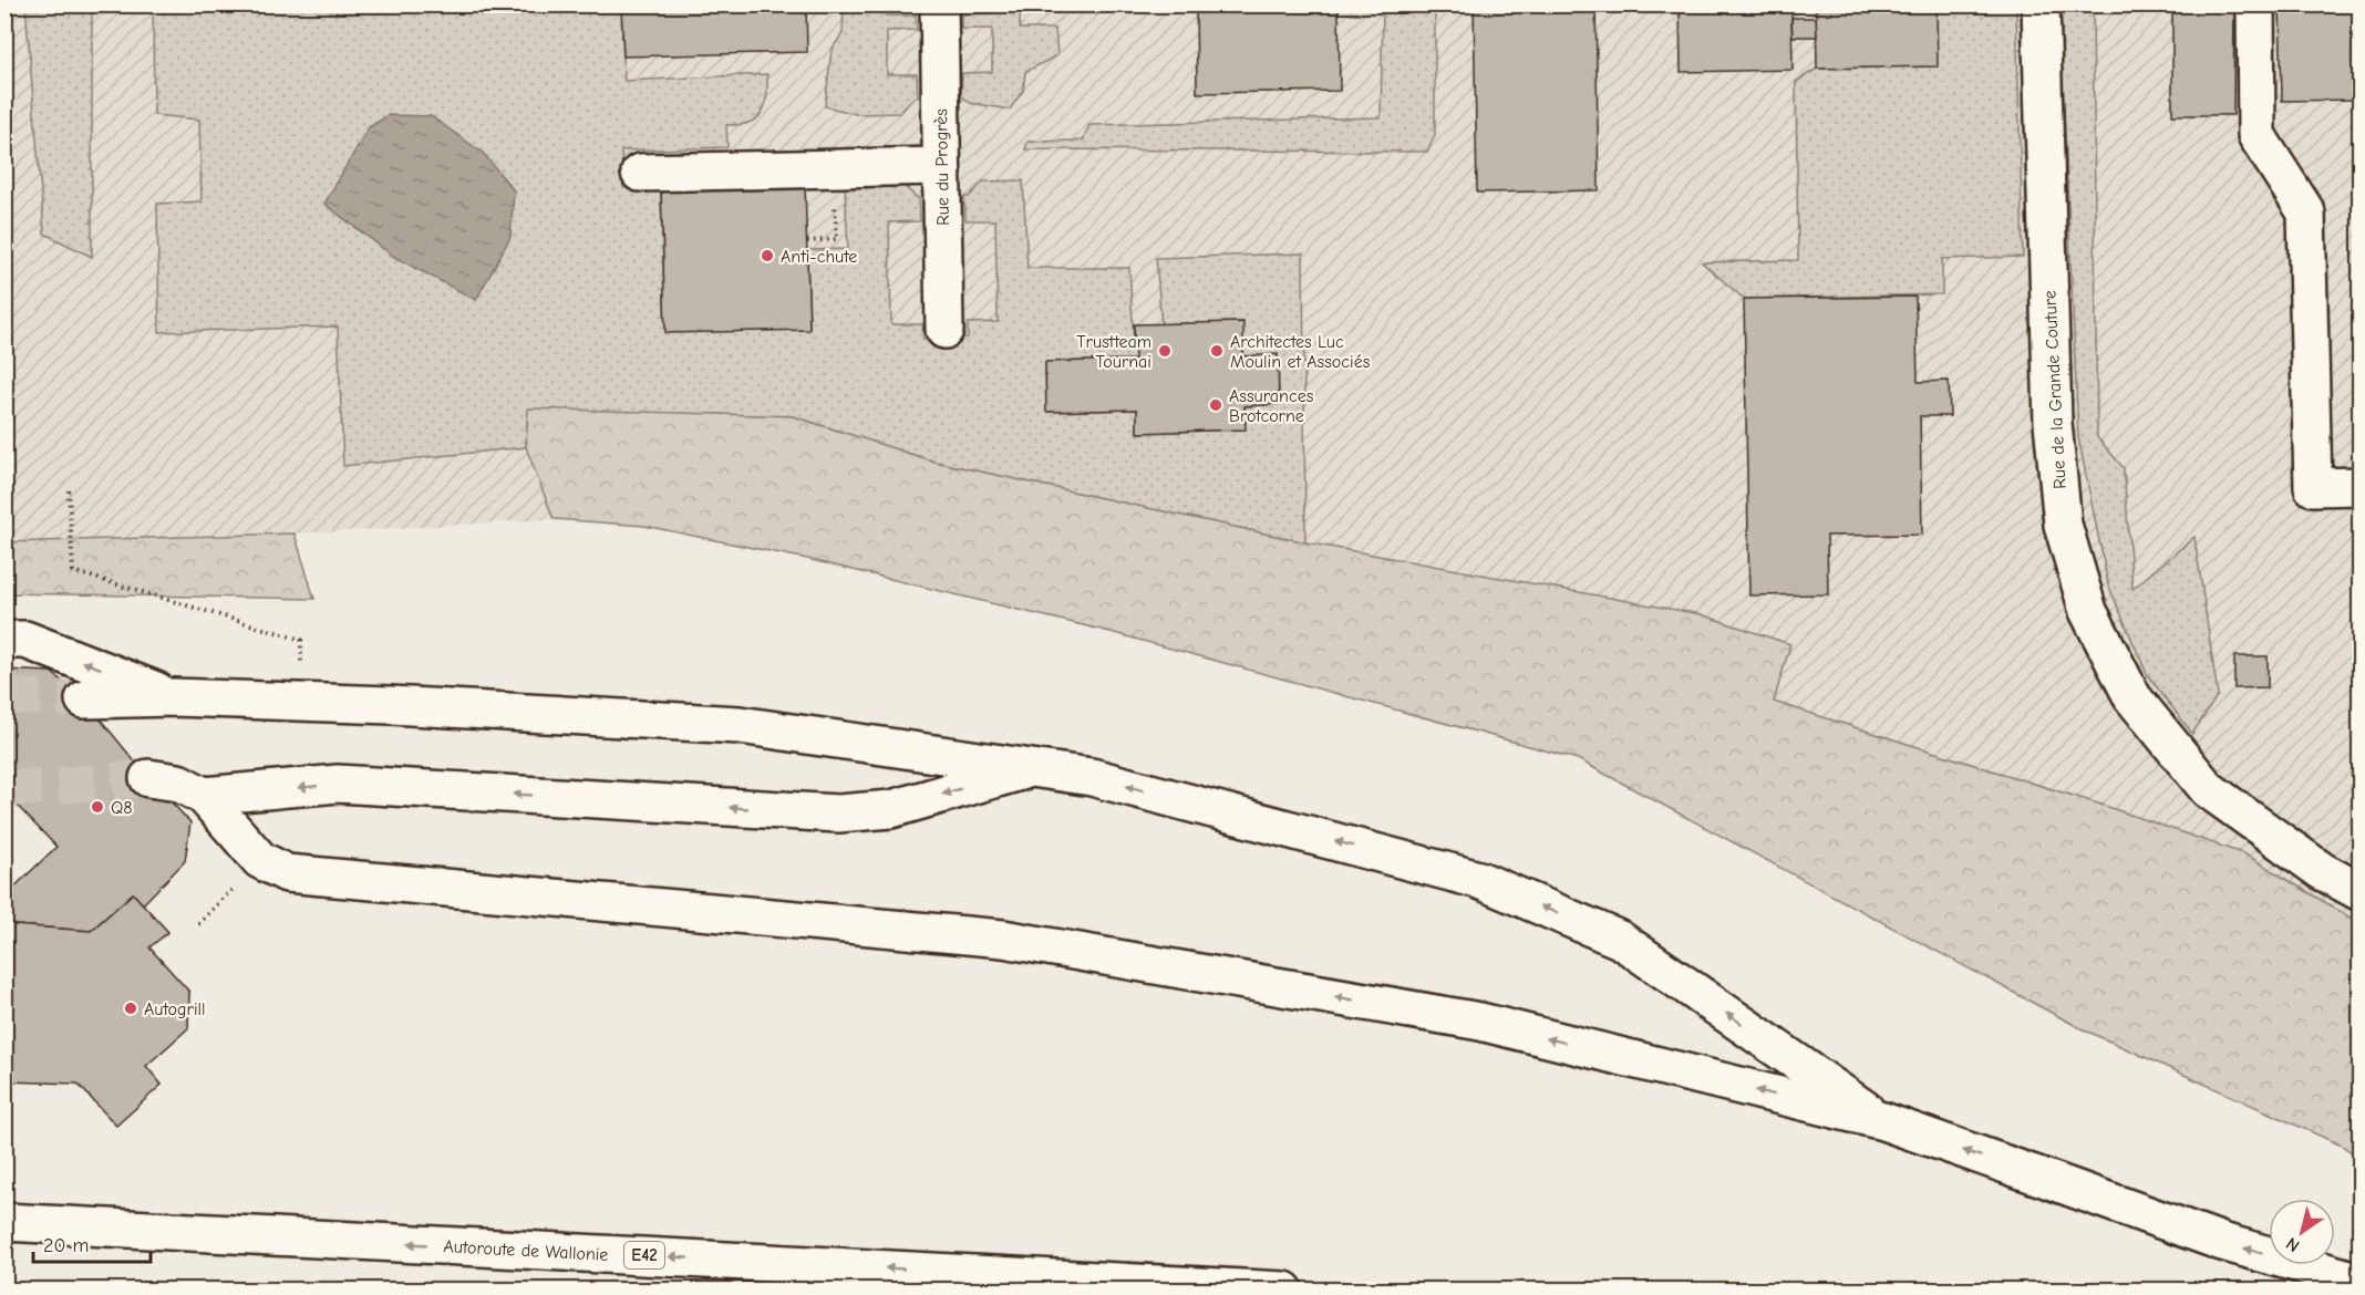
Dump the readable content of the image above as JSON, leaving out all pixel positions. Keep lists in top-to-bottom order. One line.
{"streets":{"main road":["Rue du Progrès","Rue de la Grande Couture","Autoroute de Wallonie","E42"]},"one_way":["Autoroute de Wallonie"],"places":["Anti-chute","Trustteam Tournai","Architectes Luc Moulin et Associés","Assurances Brotcorne","Q8","Autogrill"],"scale_bar":"20 m","north":"bottom left"}
